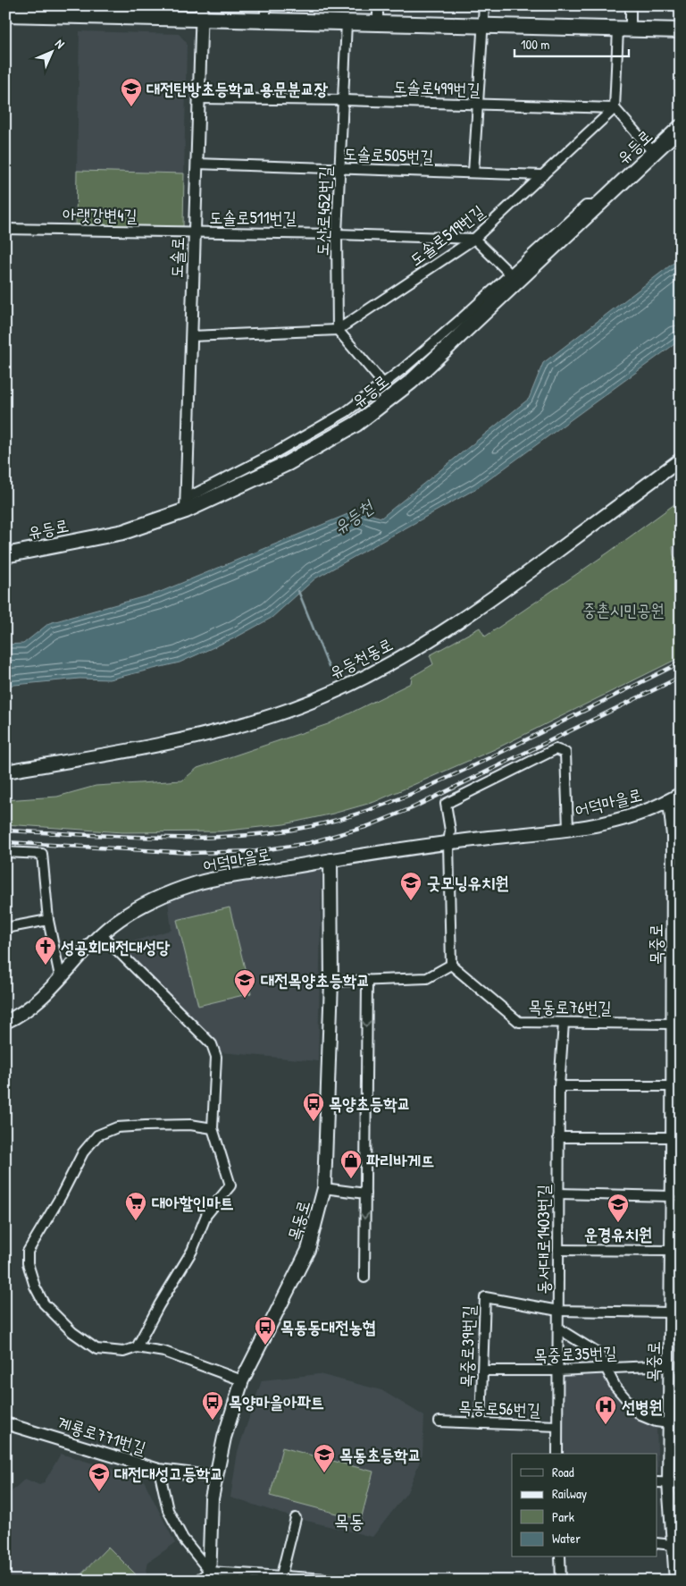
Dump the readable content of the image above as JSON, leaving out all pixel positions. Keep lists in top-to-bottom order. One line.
{"streets":{"main road":["유등로","유등천동로","어덕마을로","목동로"],"street":["도솔로499번길","도솔로505번길","도산로452번길","아랫강변4길","도솔로511번길","도솔로519번길","도솔로","목중로","목동로76번길","동서대로1403번길","목중로39번길","목중로35번길","목동로56번길","계룡로771번길"]},"crossings":[["도솔로499번길","도산로452번길"],["도솔로499번길","도솔로519번길"],["도솔로499번길","도솔로"],["유등로","도솔로"],["도솔로505번길","도산로452번길"],["도솔로505번길","도솔로519번길"],["도솔로505번길","도솔로"],["도산로452번길","도솔로511번길"],["도산로452번길","도솔로519번길"],["아랫강변4길","도솔로511번길"],["아랫강변4길","도솔로"],["도솔로511번길","도솔로519번길"],["도솔로511번길","도솔로"],["어덕마을로","목중로"],["어덕마을로","목동로76번길"],["어덕마을로","목동로"],["목중로","목동로76번길"],["목중로","목중로39번길"],["목중로","목중로35번길"],["목동로76번길","동서대로1403번길"],["목동로","계룡로771번길"],["동서대로1403번길","목중로39번길"],["동서대로1403번길","목중로35번길"],["동서대로1403번길","목동로56번길"],["목중로39번길","목중로35번길"],["목중로39번길","목동로56번길"]],"districts":["목동"],"water":["유등천"],"parks":["중촌시민공원"],"places":{"school or university":["대전탄방초등학교 용문분교장","굿모닝유치원","대전목양초등학교","운경유치원","목동초등학교","대전대성고등학교"],"church":["성공회대전대성당"],"bus stop":["목양초등학교","목동동대전농협","목양마을아파트"],"shop":["파리바게뜨"],"supermarket":["대아할인마트"],"hospital":["선병원"]},"legend":["Road","Railway","Park","Water"],"scale_bar":"100 m","north":"top right"}
